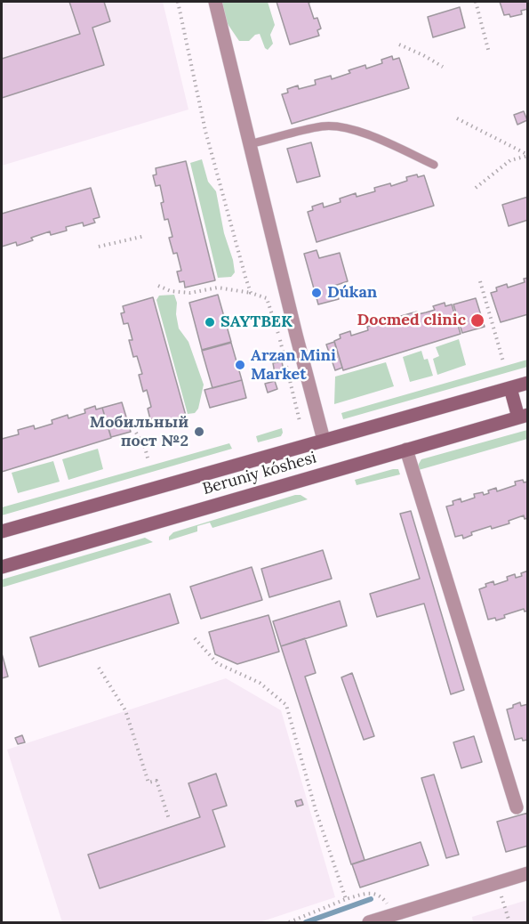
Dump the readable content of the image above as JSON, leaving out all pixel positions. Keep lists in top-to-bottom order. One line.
{"streets":{"main road":["Beruniy kóshesi"]},"places":["Dúkan","Docmed clinic","SAYTBEK","Arzan Mini Market","Мобильный пост №2"]}
